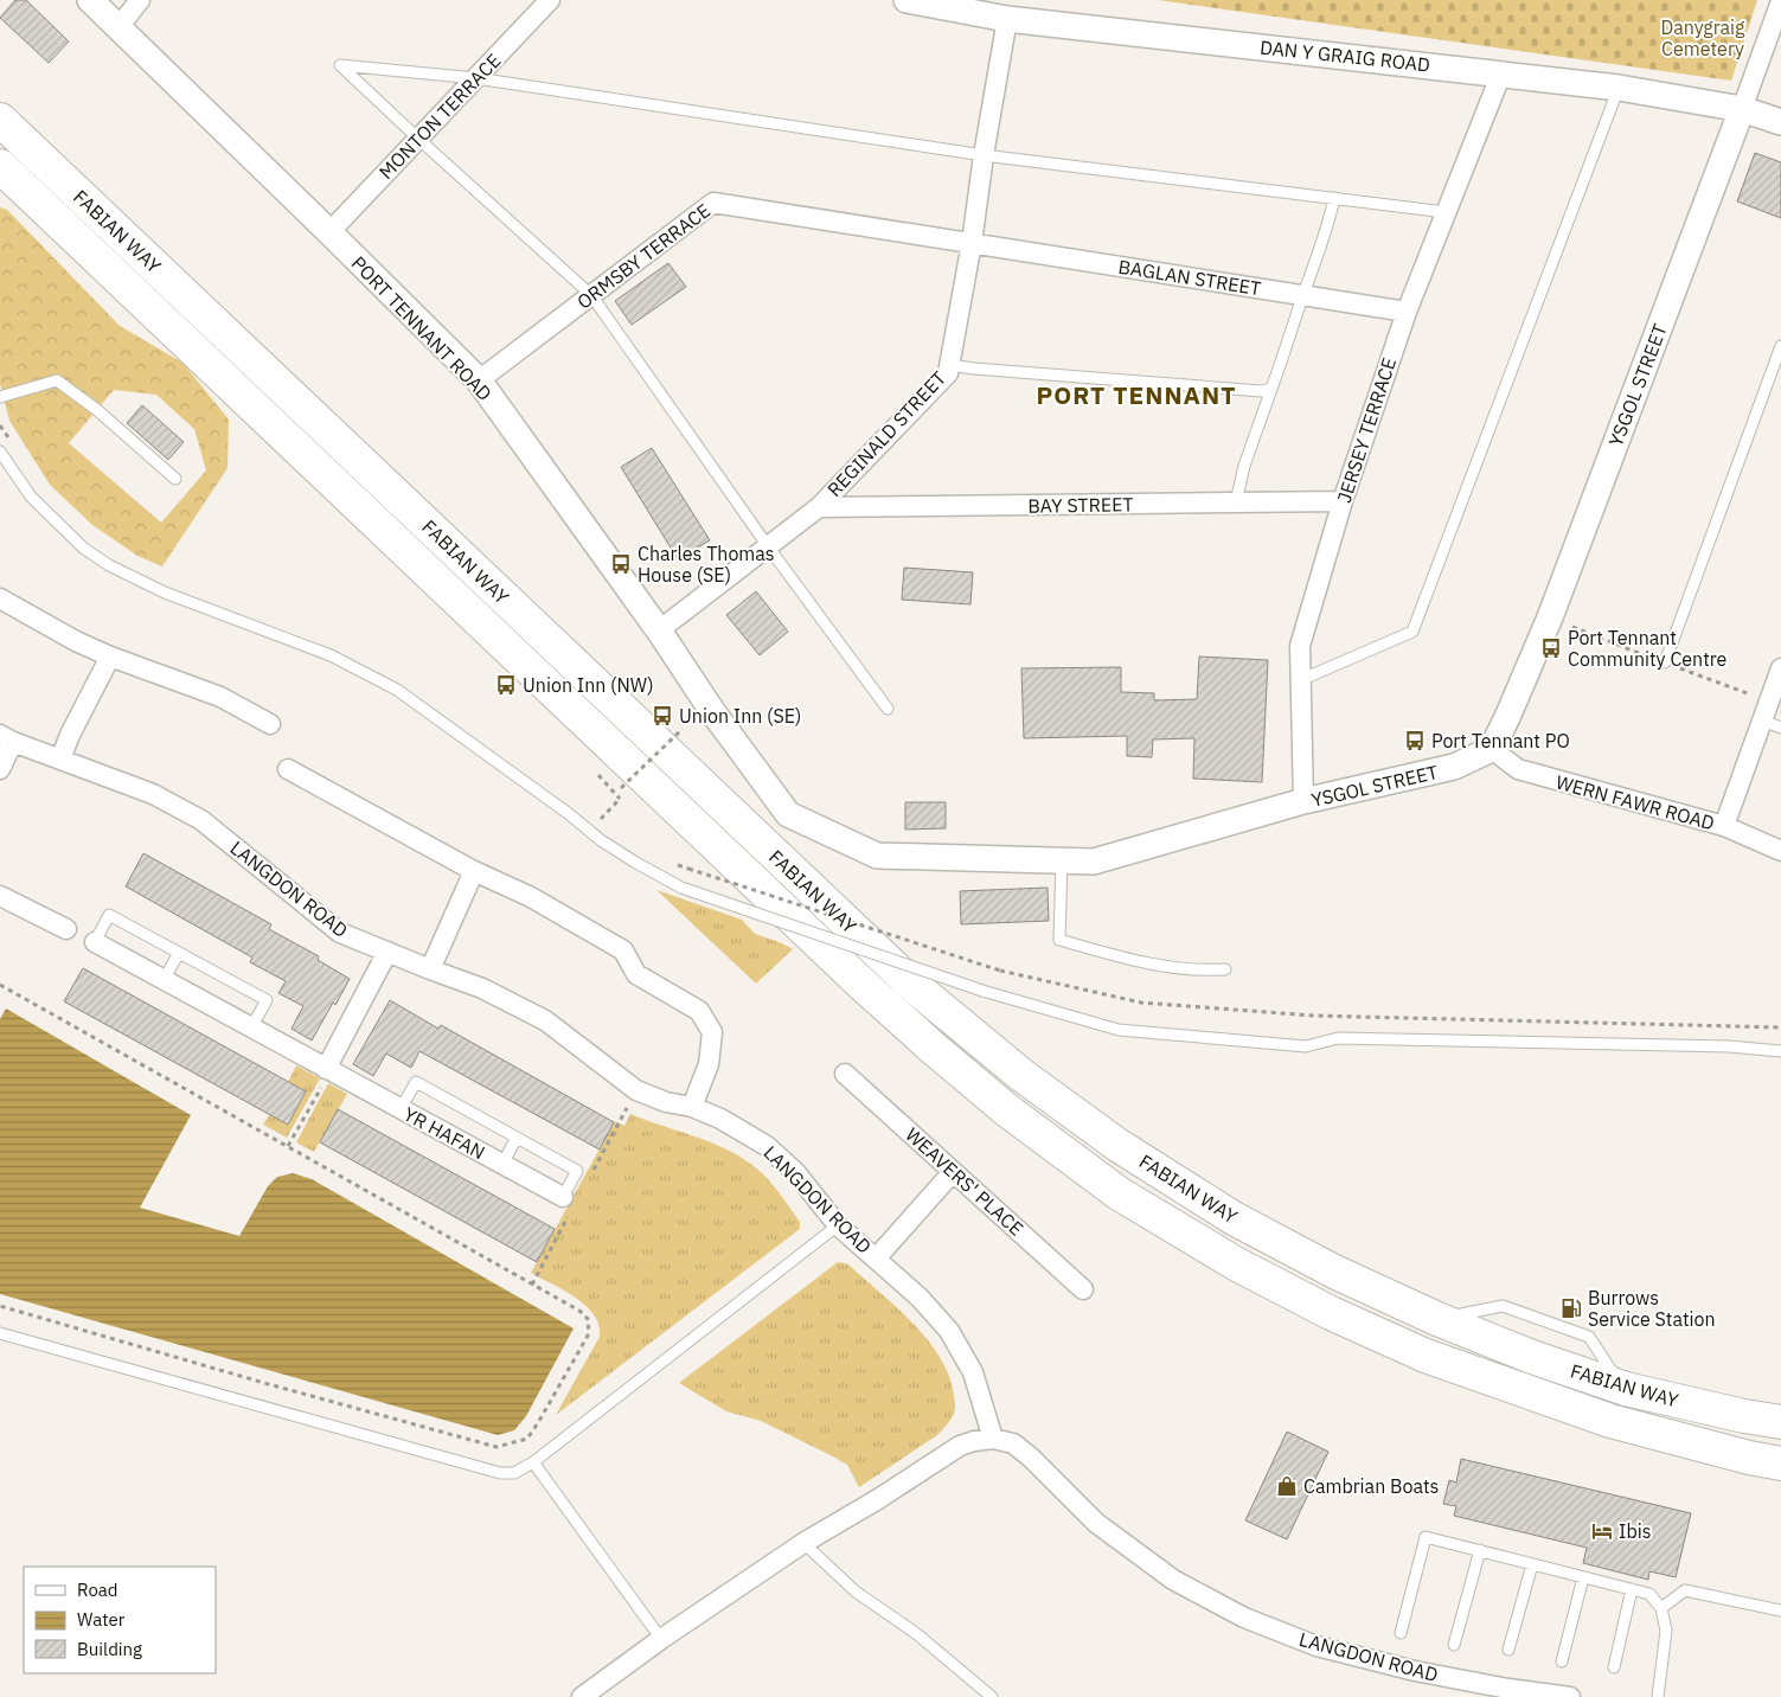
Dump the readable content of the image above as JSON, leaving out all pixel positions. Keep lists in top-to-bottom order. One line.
{"streets":{"highway":["FABIAN WAY"],"street":["DAN Y GRAIG ROAD","MONTON TERRACE","ORMSBY TERRACE","BAGLAN STREET","PORT TENNANT ROAD","YSGOL STREET","JERSEY TERRACE","REGINALD STREET","BAY STREET","WERN FAWR ROAD","LANGDON ROAD","YR HAFAN","WEAVERS' PLACE"]},"crossings":[["DAN Y GRAIG ROAD","YSGOL STREET"],["DAN Y GRAIG ROAD","JERSEY TERRACE"],["DAN Y GRAIG ROAD","REGINALD STREET"],["MONTON TERRACE","PORT TENNANT ROAD"],["ORMSBY TERRACE","BAGLAN STREET"],["ORMSBY TERRACE","PORT TENNANT ROAD"],["ORMSBY TERRACE","REGINALD STREET"],["BAGLAN STREET","JERSEY TERRACE"],["BAGLAN STREET","REGINALD STREET"],["PORT TENNANT ROAD","YSGOL STREET"],["PORT TENNANT ROAD","REGINALD STREET"],["YSGOL STREET","JERSEY TERRACE"],["YSGOL STREET","WERN FAWR ROAD"],["JERSEY TERRACE","BAY STREET"],["REGINALD STREET","BAY STREET"]],"districts":["PORT TENNANT"],"parks":["Danygraig Cemetery"],"places":{"bus stop":["Charles Thomas House (SE)","Port Tennant Community Centre","Union Inn (NW)","Union Inn (SE)","Port Tennant PO"],"fuel station":["Burrows Service Station"],"shop":["Cambrian Boats"],"hotel":["Ibis"]},"legend":["Road","Water","Building"]}
